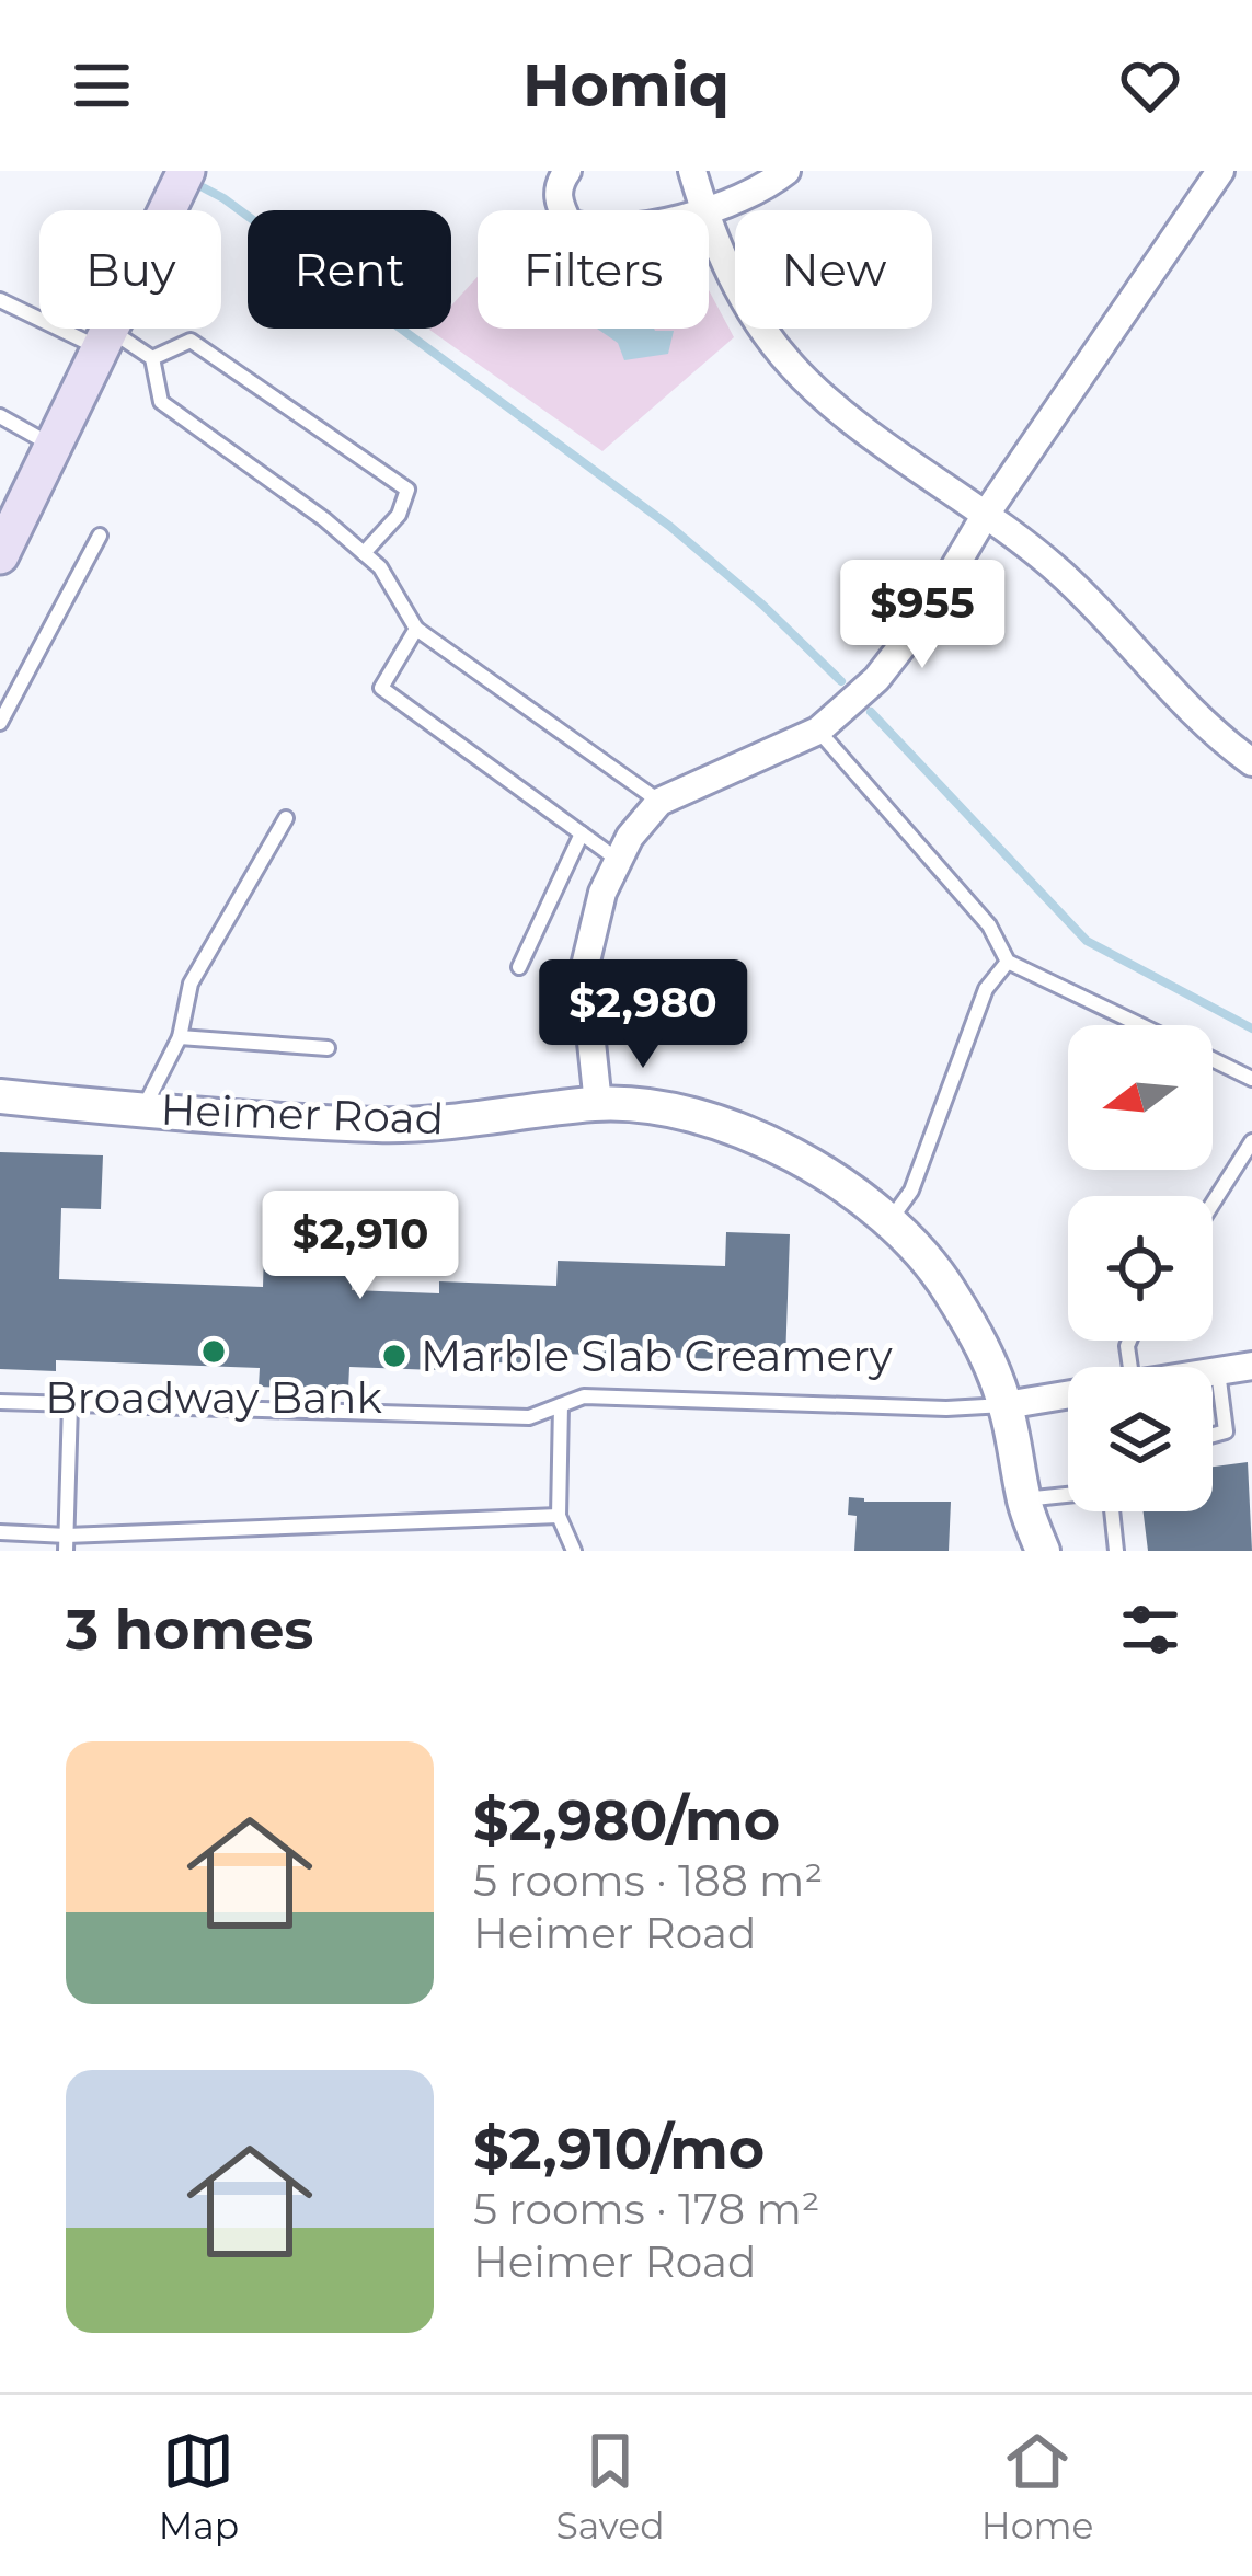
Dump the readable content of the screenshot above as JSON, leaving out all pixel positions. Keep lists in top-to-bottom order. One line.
{"streets":{"street":["Heimer Road"]},"places":["Broadway Bank","Marble Slab Creamery"],"north":"left","page":{"header":"Homiq","chip":["Buy","Rent","Filters","New"],"price":["$955","$2,980","$2,910"],"heading":"3 homes","list":[{"name":"$2,980/mo","note":"5 rooms · 188 m² · Heimer Road"},{"name":"$2,910/mo","note":"5 rooms · 178 m² · Heimer Road"}],"tabs":["Map","Saved","Home"]}}
